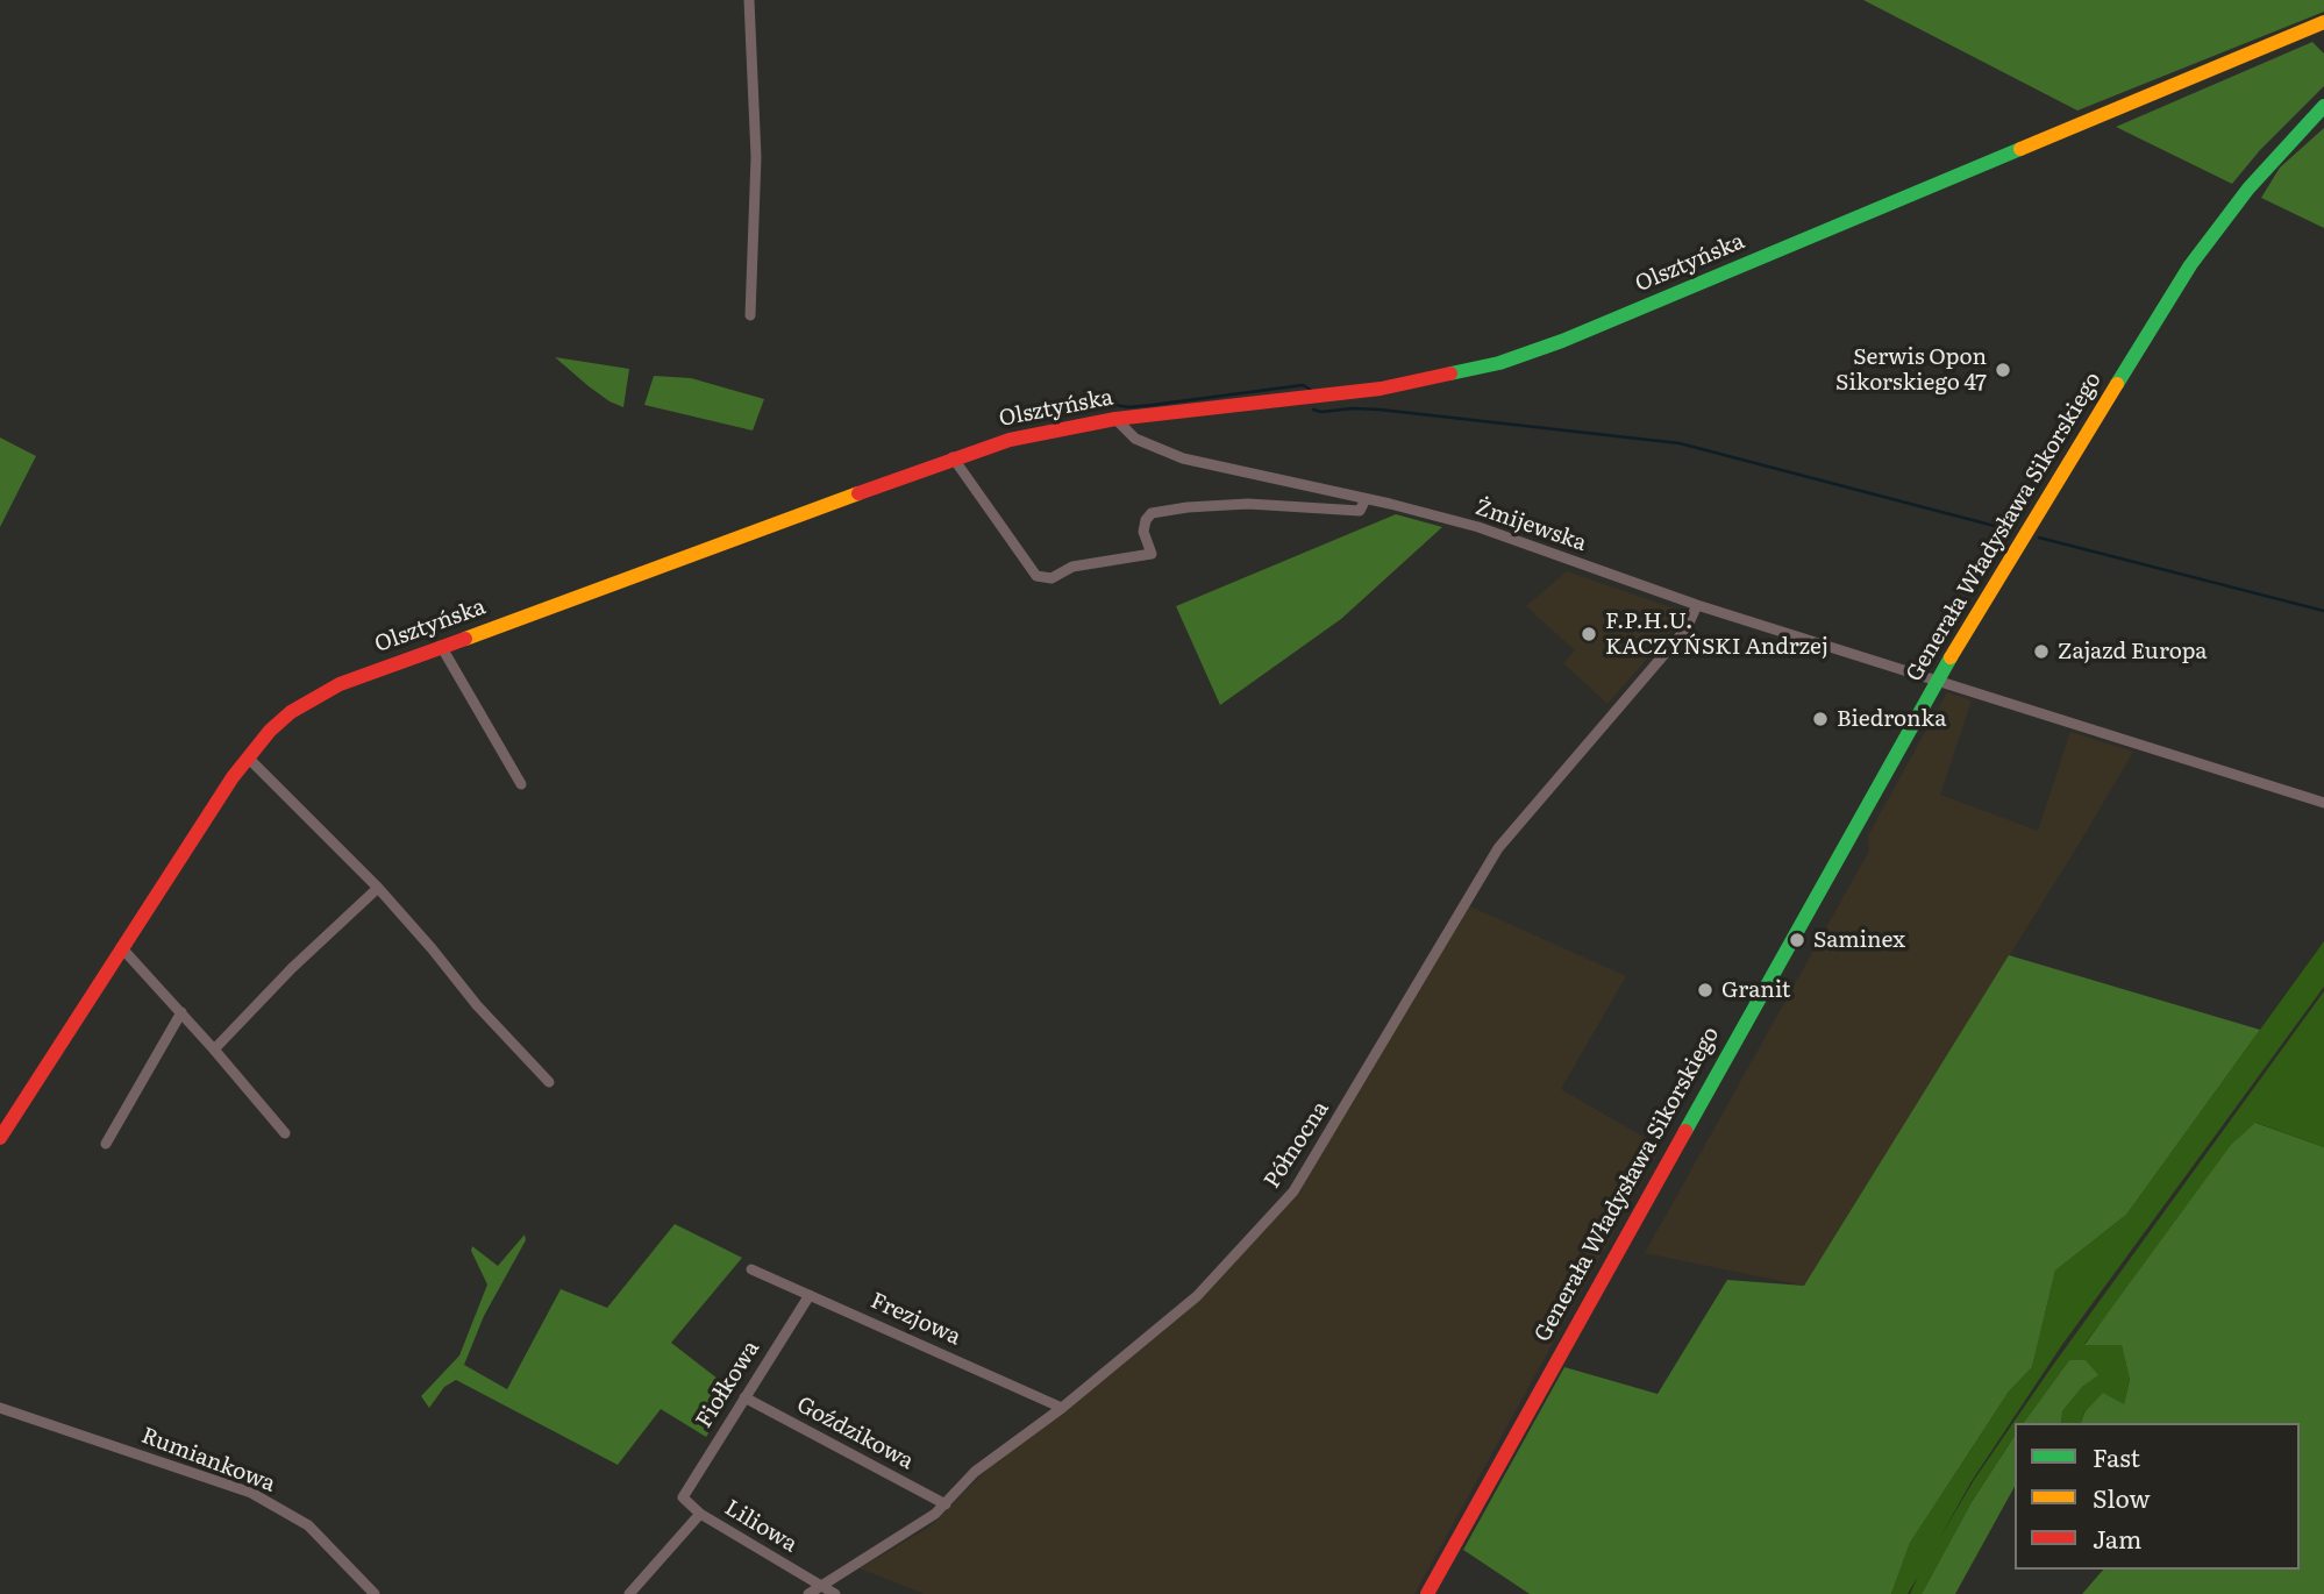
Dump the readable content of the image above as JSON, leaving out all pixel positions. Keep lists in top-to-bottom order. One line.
{"streets":{"street":["Olsztyńska","Żmijewska","Generała Władysława Sikorskiego","Północna","Frezjowa","Fiołkowa","Goździkowa","Rumiankowa","Liliowa"]},"crossings":[["Olsztyńska","Żmijewska"],["Żmijewska","Generała Władysława Sikorskiego"],["Żmijewska","Północna"],["Północna","Frezjowa"],["Północna","Goździkowa"],["Północna","Liliowa"],["Frezjowa","Fiołkowa"],["Fiołkowa","Goździkowa"],["Fiołkowa","Liliowa"]],"places":["Serwis Opon Sikorskiego 47","F.P.H.U. KACZYŃSKI Andrzej","Zajazd Europa","Biedronka","Saminex","Granit"],"legend":["Fast","Slow","Jam"]}
